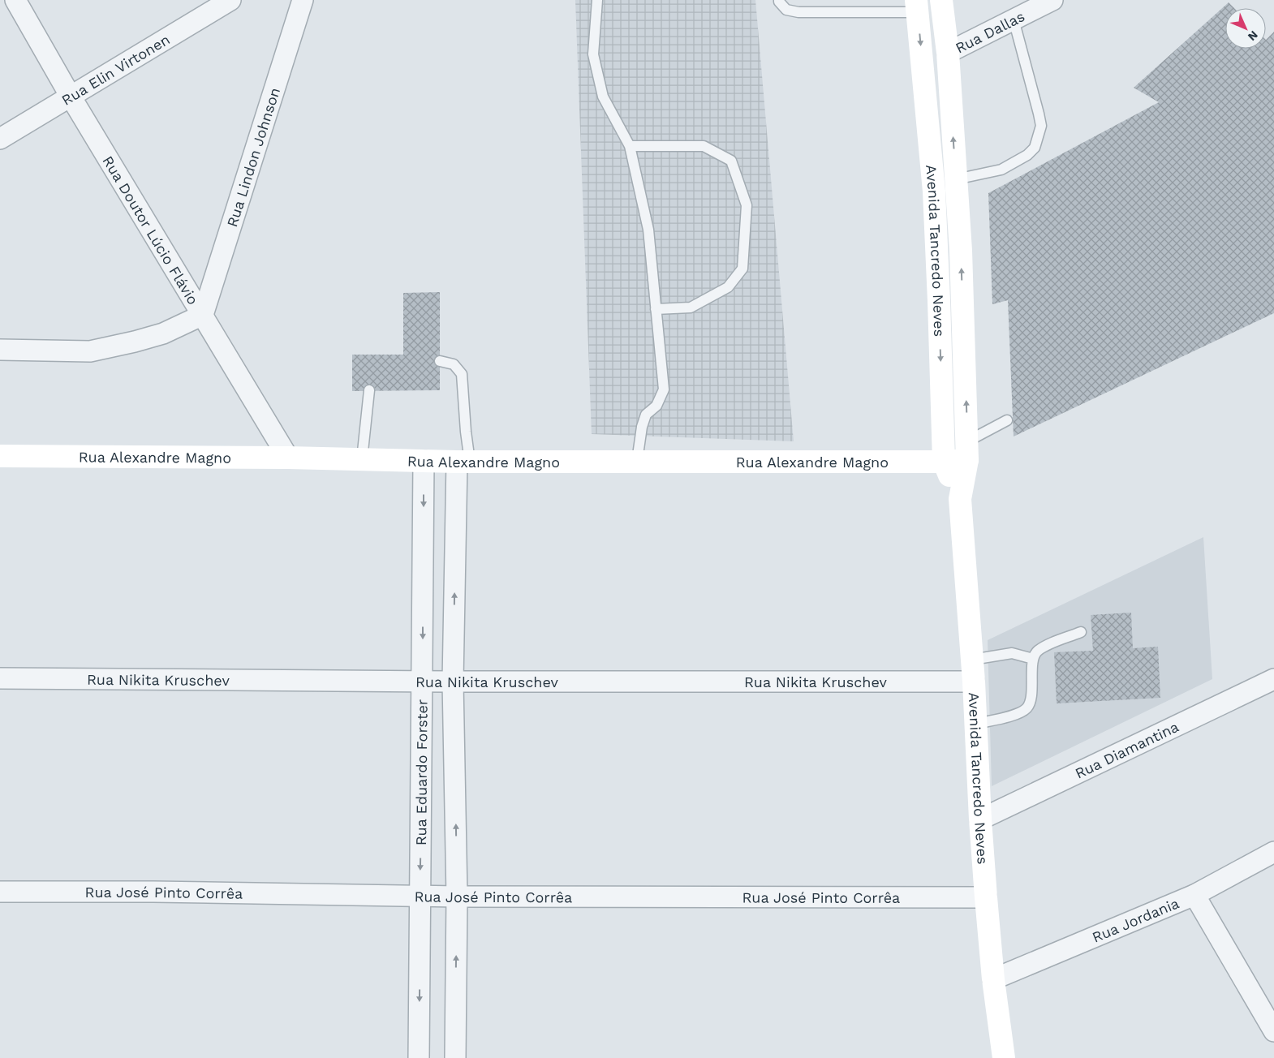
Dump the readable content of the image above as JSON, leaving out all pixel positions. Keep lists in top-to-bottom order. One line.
{"streets":{"main road":["Avenida Tancredo Neves","Rua Alexandre Magno"],"street":["Rua Dallas","Rua Elin Virtonen","Rua Lindon Johnson","Rua Doutor Lúcio Flávio","Rua Nikita Kruschev","Rua Diamantina","Rua Eduardo Forster","Rua José Pinto Corrêa","Rua Jordania"]},"crossings":[["Rua Dallas","Avenida Tancredo Neves"],["Rua Elin Virtonen","Rua Doutor Lúcio Flávio"],["Rua Lindon Johnson","Rua Doutor Lúcio Flávio"],["Rua Doutor Lúcio Flávio","Rua Alexandre Magno"],["Avenida Tancredo Neves","Rua Alexandre Magno"],["Avenida Tancredo Neves","Rua Nikita Kruschev"],["Avenida Tancredo Neves","Rua Diamantina"],["Avenida Tancredo Neves","Rua José Pinto Corrêa"],["Avenida Tancredo Neves","Rua Jordania"],["Rua Alexandre Magno","Rua Eduardo Forster"],["Rua Nikita Kruschev","Rua Eduardo Forster"],["Rua Eduardo Forster","Rua José Pinto Corrêa"]],"north":"bottom right"}
